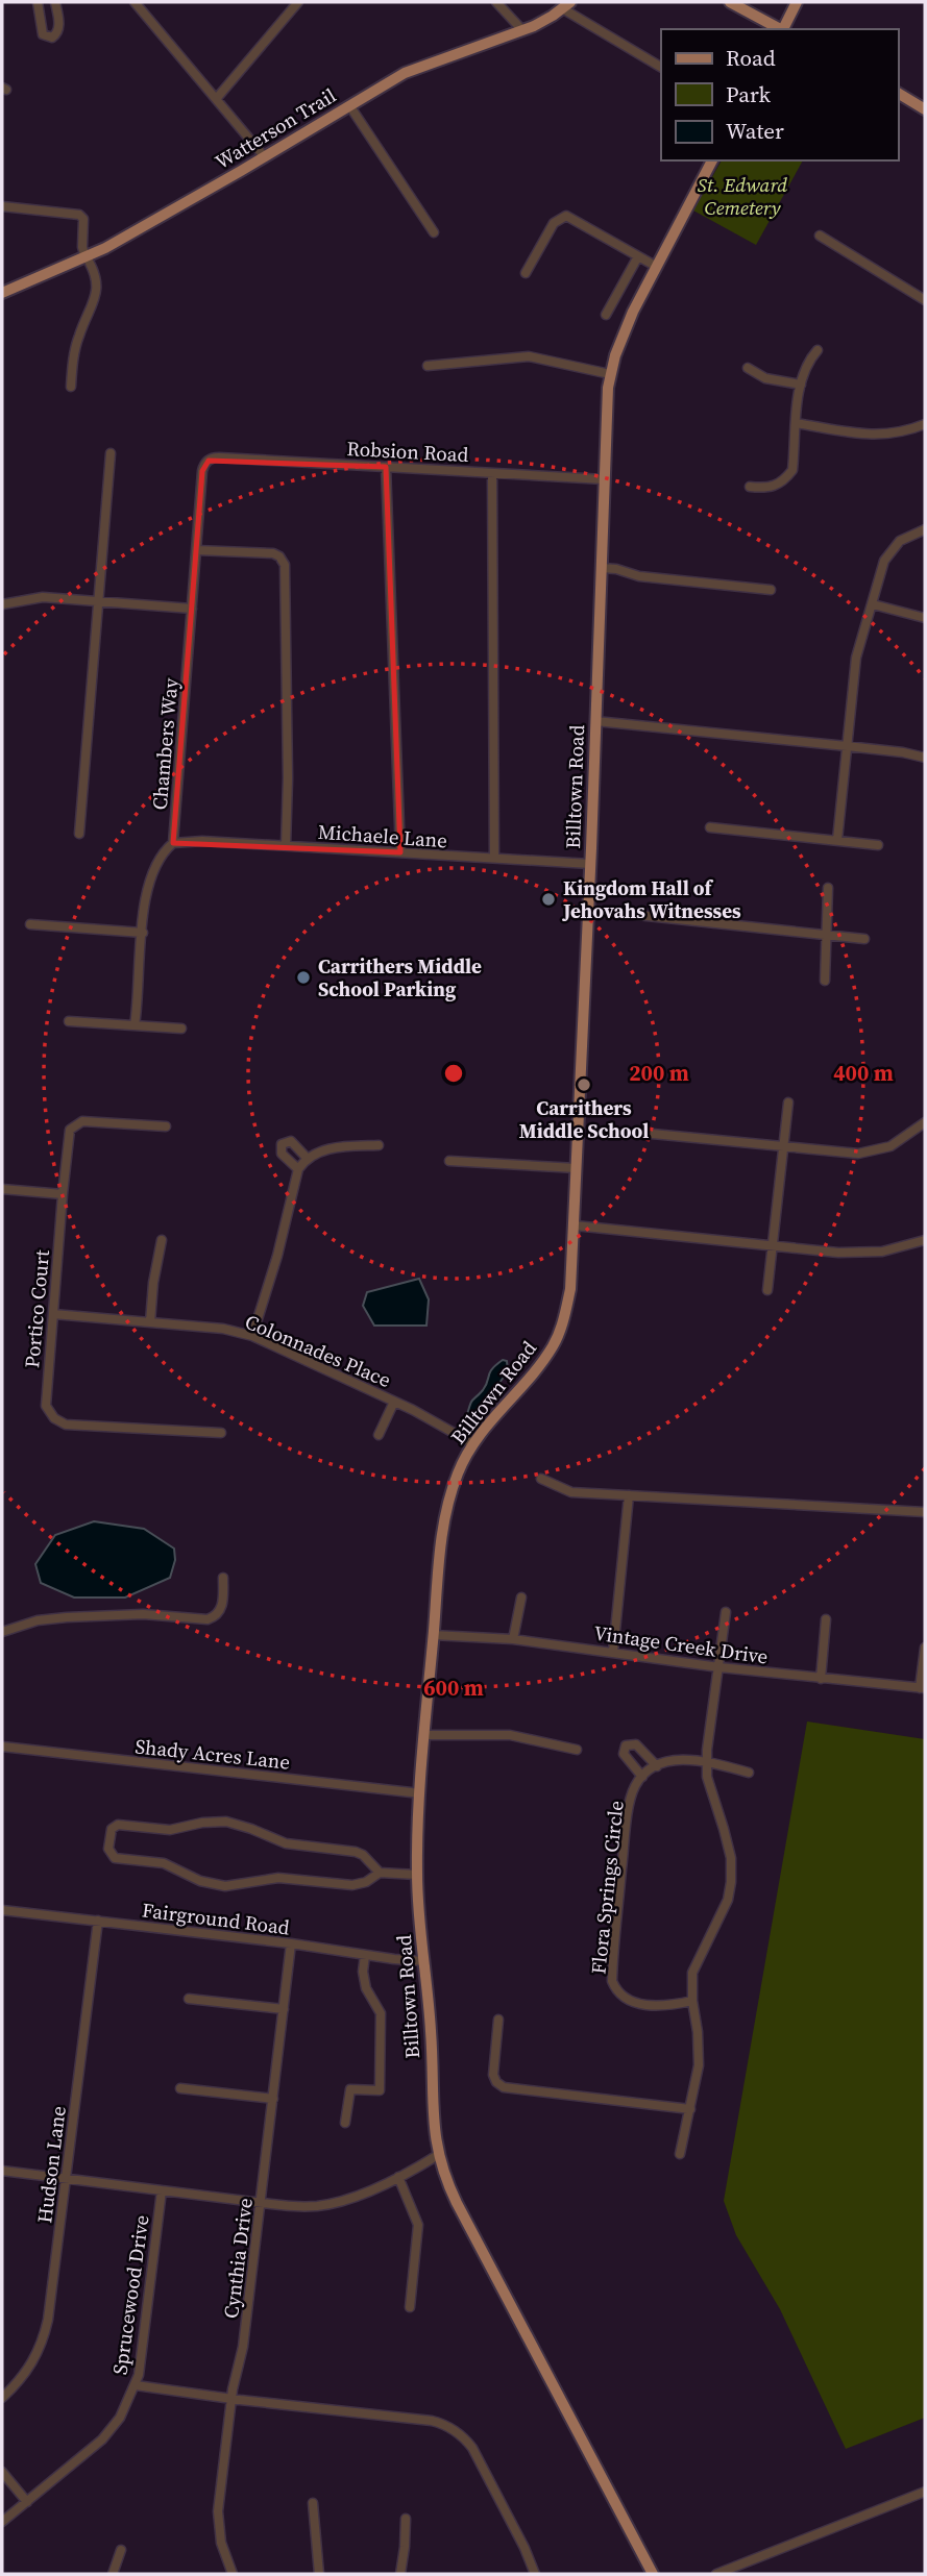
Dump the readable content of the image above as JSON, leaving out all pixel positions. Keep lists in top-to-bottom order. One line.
{"streets":{"main road":["Watterson Trail","Billtown Road"],"street":["Robsion Road","Chambers Way","Michaele Lane","Portico Court","Colonnades Place","Vintage Creek Drive","Shady Acres Lane","Flora Springs Circle","Fairground Road","Hudson Lane","Cynthia Drive","Sprucewood Drive"]},"crossings":[["Robsion Road","Chambers Way"],["Robsion Road","Billtown Road"],["Chambers Way","Michaele Lane"],["Billtown Road","Michaele Lane"],["Billtown Road","Colonnades Place"],["Billtown Road","Vintage Creek Drive"],["Billtown Road","Shady Acres Lane"],["Billtown Road","Fairground Road"],["Portico Court","Colonnades Place"],["Fairground Road","Hudson Lane"],["Fairground Road","Cynthia Drive"]],"parks":["St. Edward Cemetery"],"places":["Kingdom Hall of Jehovahs Witnesses","Carrithers Middle School Parking","Carrithers Middle School"],"legend":["Road","Park","Water"],"rings":["200 m","400 m","600 m"]}
